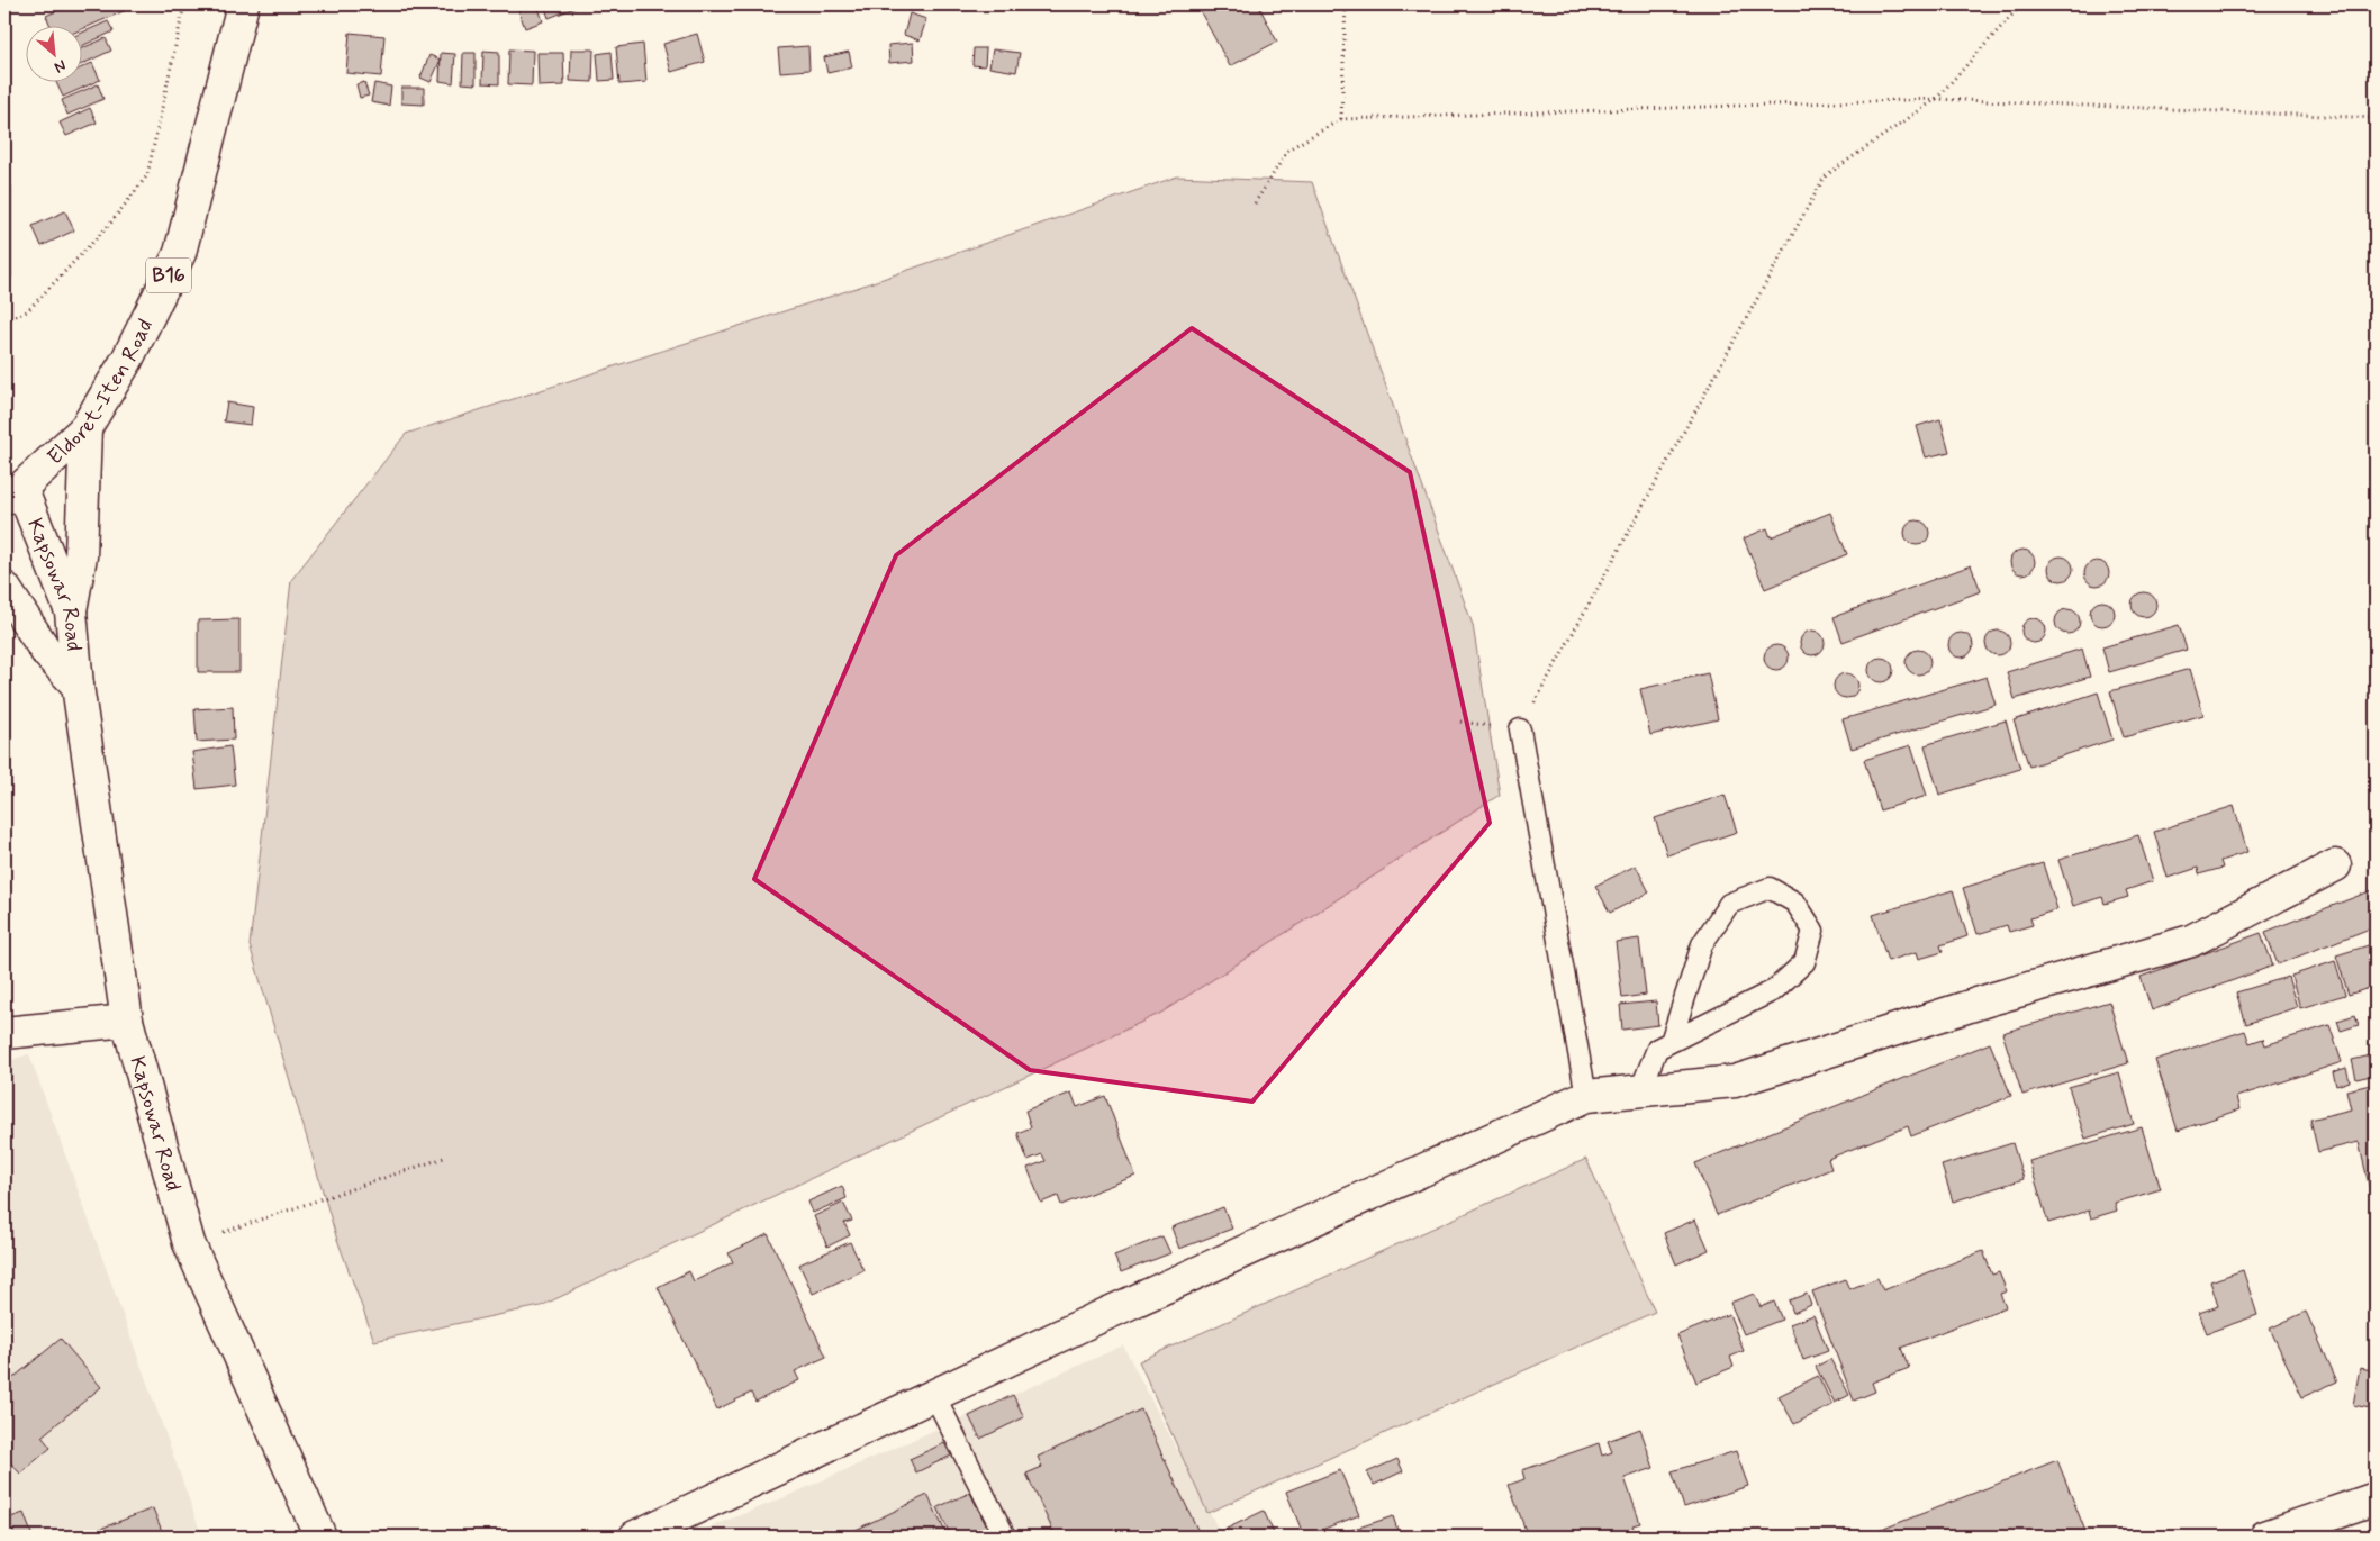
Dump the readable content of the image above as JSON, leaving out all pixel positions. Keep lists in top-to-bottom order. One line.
{"streets":{"street":["B16","Eldoret-Iten Road","Kapsowar Road"]},"crossings":[["Eldoret-Iten Road","Kapsowar Road"]],"north":"bottom right"}
